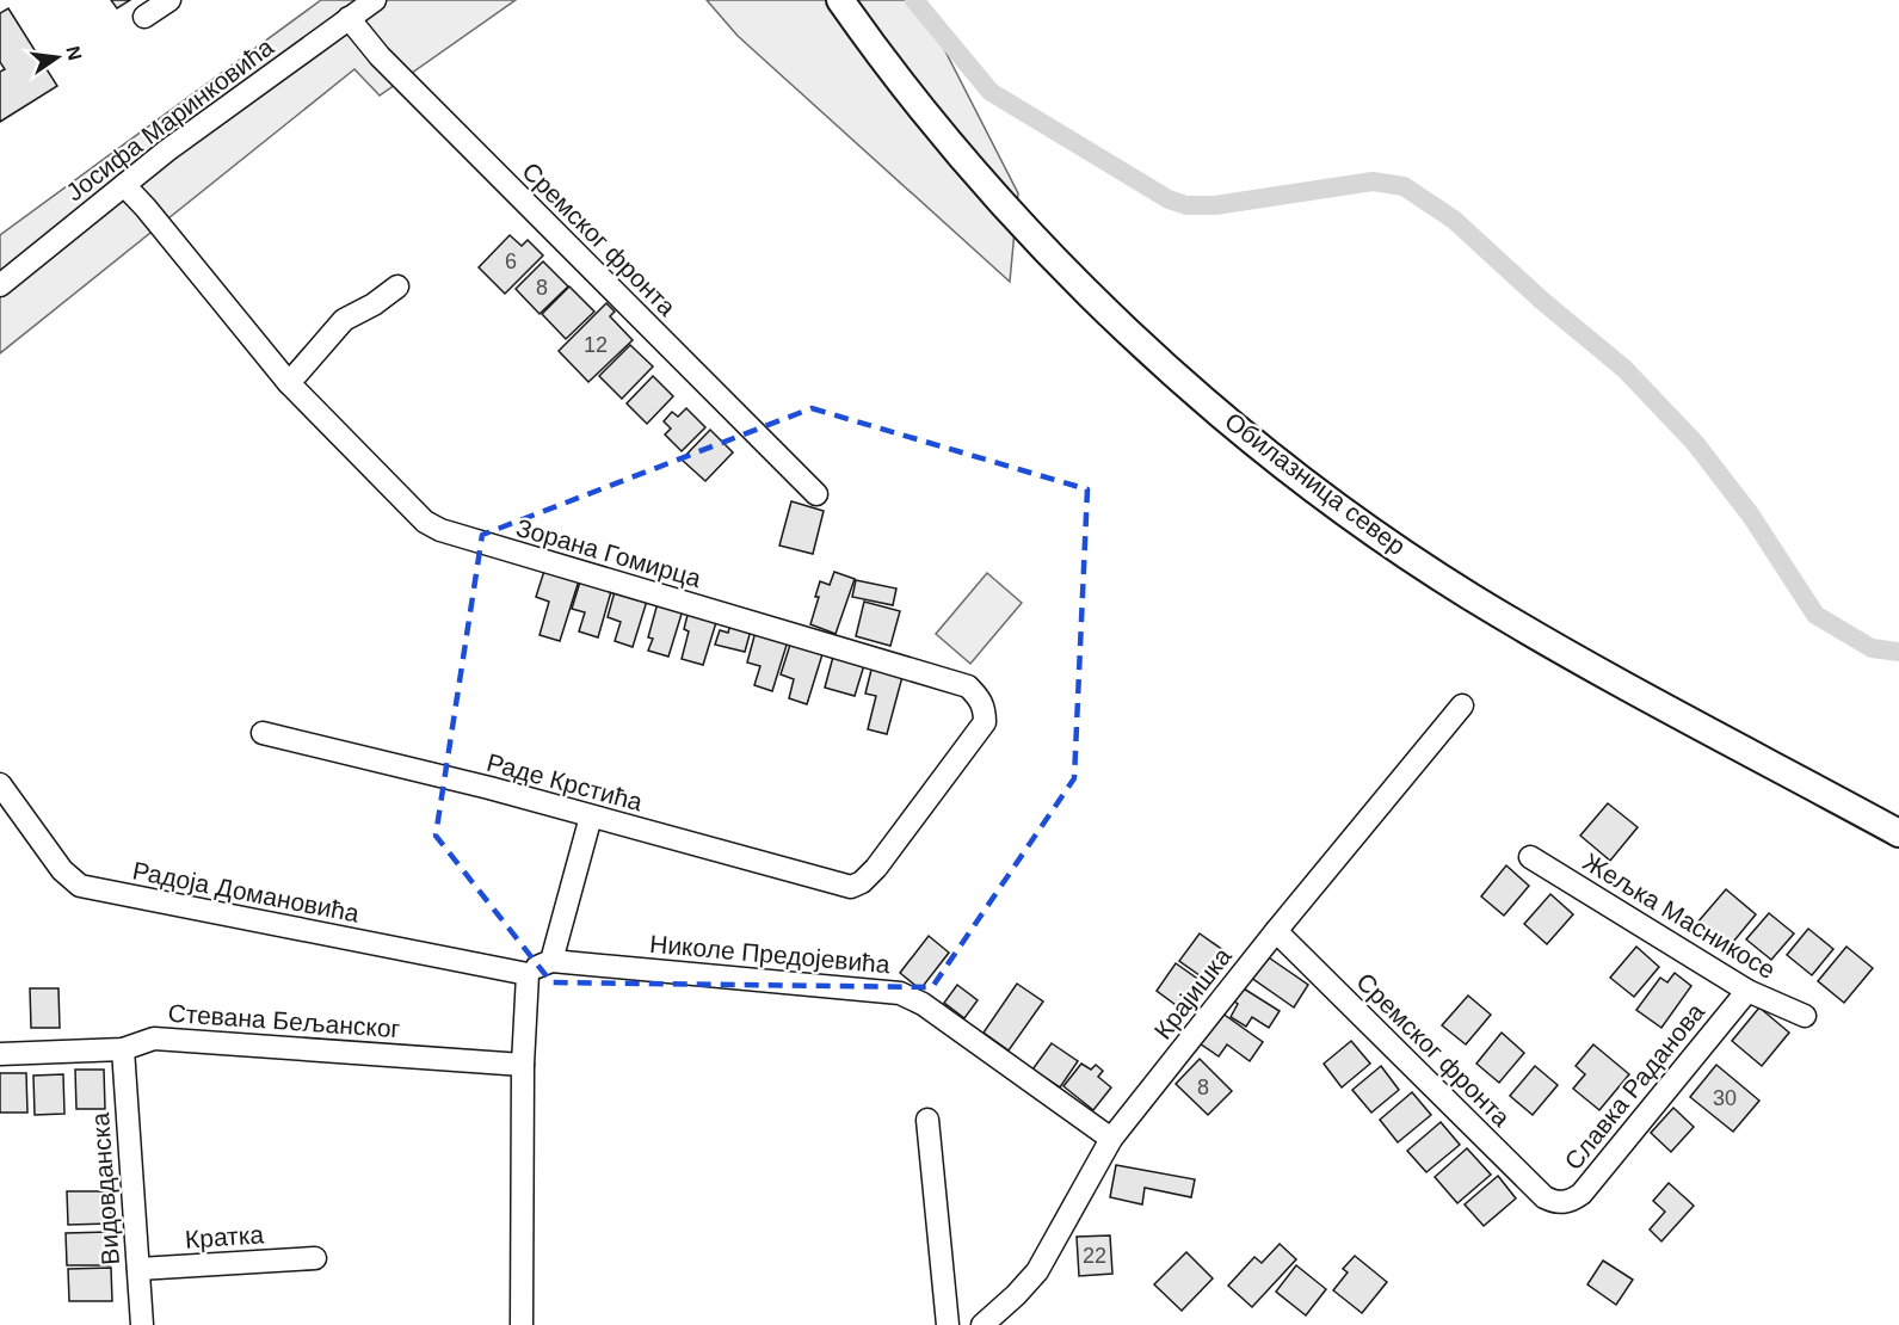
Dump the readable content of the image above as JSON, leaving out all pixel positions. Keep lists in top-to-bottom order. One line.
{"streets":{"main road":["Обилазница север"],"street":["Јосифа Маринковића","Сремског фронта","Зорана Гомирца","Раде Крстића","Радоја Домановића","Жељка Масникосе","Николе Предојевића","Крајишка","Стевана Бељанског","Славка Раданова","Видовданска","Кратка"]},"crossings":[["Јосифа Маринковића","Сремског фронта"],["Јосифа Маринковића","Зорана Гомирца"],["Сремског фронта","Крајишка"],["Сремског фронта","Славка Раданова"],["Зорана Гомирца","Раде Крстића"],["Жељка Масникосе","Славка Раданова"],["Николе Предојевића","Крајишка"],["Стевана Бељанског","Видовданска"],["Видовданска","Кратка"]],"house_numbers":["6","8","12","8","30","22"],"north":"right"}
